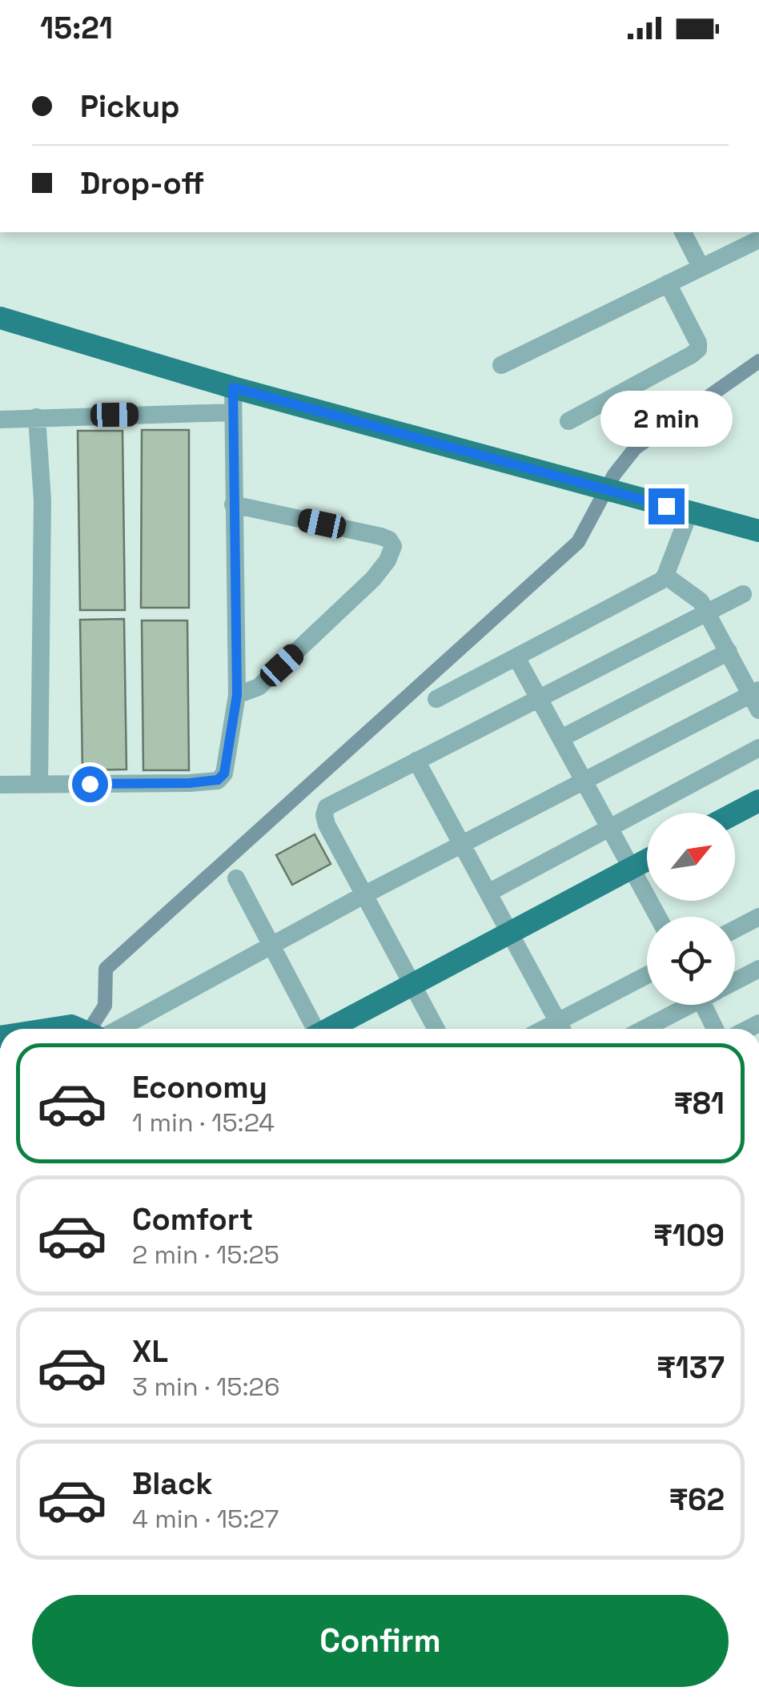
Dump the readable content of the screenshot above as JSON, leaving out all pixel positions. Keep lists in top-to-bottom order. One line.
{"north":"top right","page":{"status":"15:21","banner":["Pickup","Drop-off"],"bubble":"2 min","list":[{"name":"Economy","note":"1 min · 15:24","value":"₹81"},{"name":"Comfort","note":"2 min · 15:25","value":"₹109"},{"name":"XL","note":"3 min · 15:26","value":"₹137"},{"name":"Black","note":"4 min · 15:27","value":"₹62"}],"buttons":"Confirm"}}
